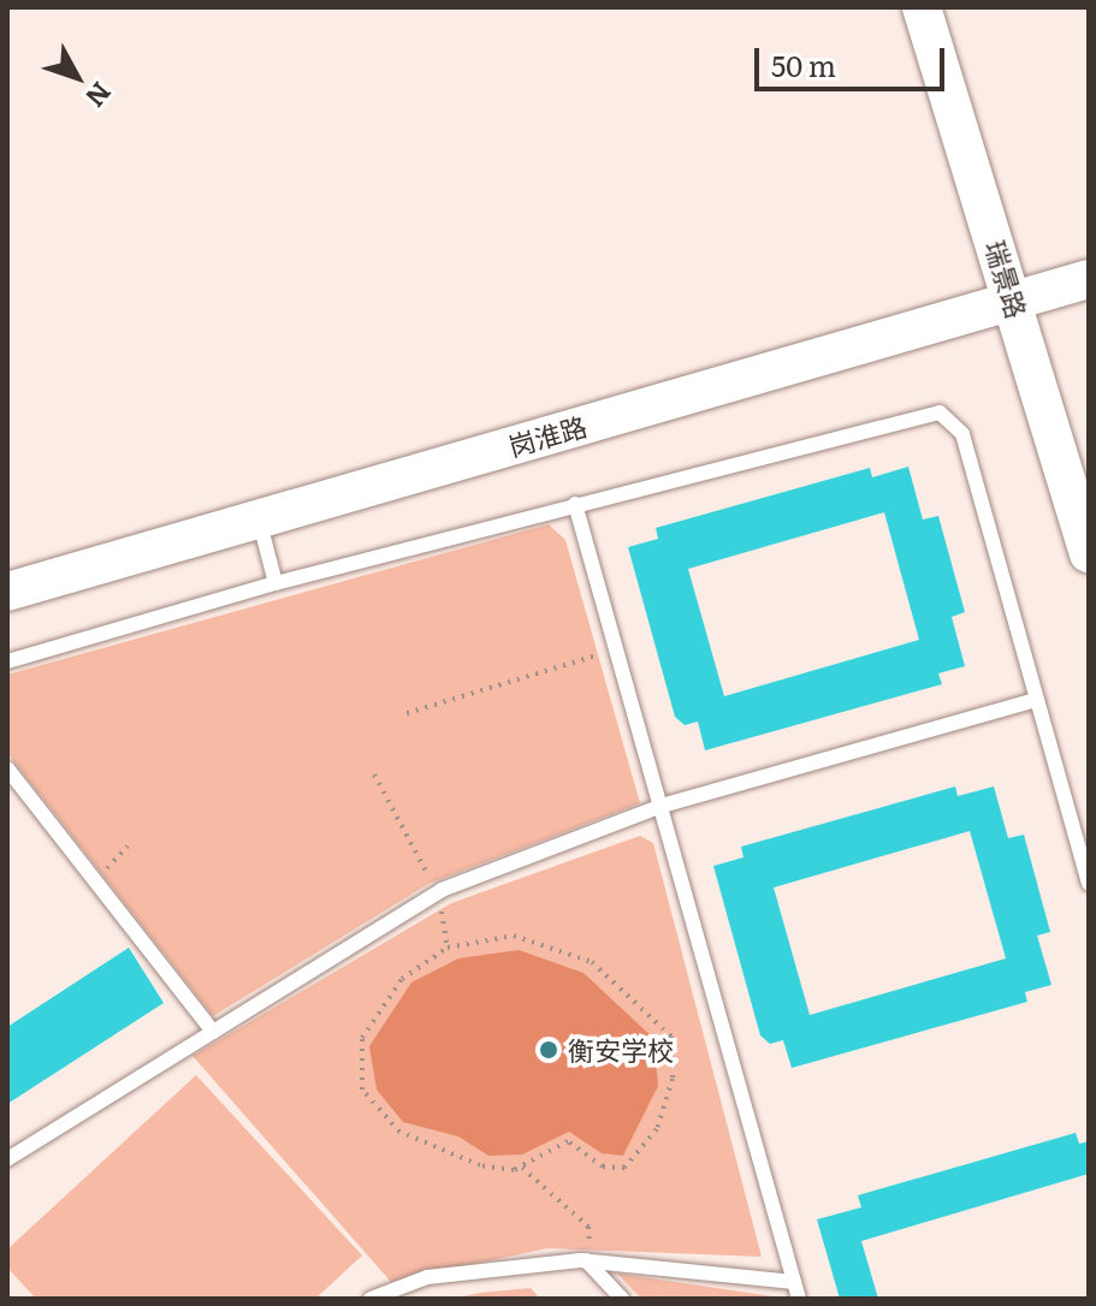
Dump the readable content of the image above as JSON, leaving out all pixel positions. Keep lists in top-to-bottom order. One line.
{"streets":{"street":["瑞景路","岗淮路"]},"crossings":[["瑞景路","岗淮路"]],"places":["衡安学校"],"scale_bar":"50 m","north":"bottom right"}
